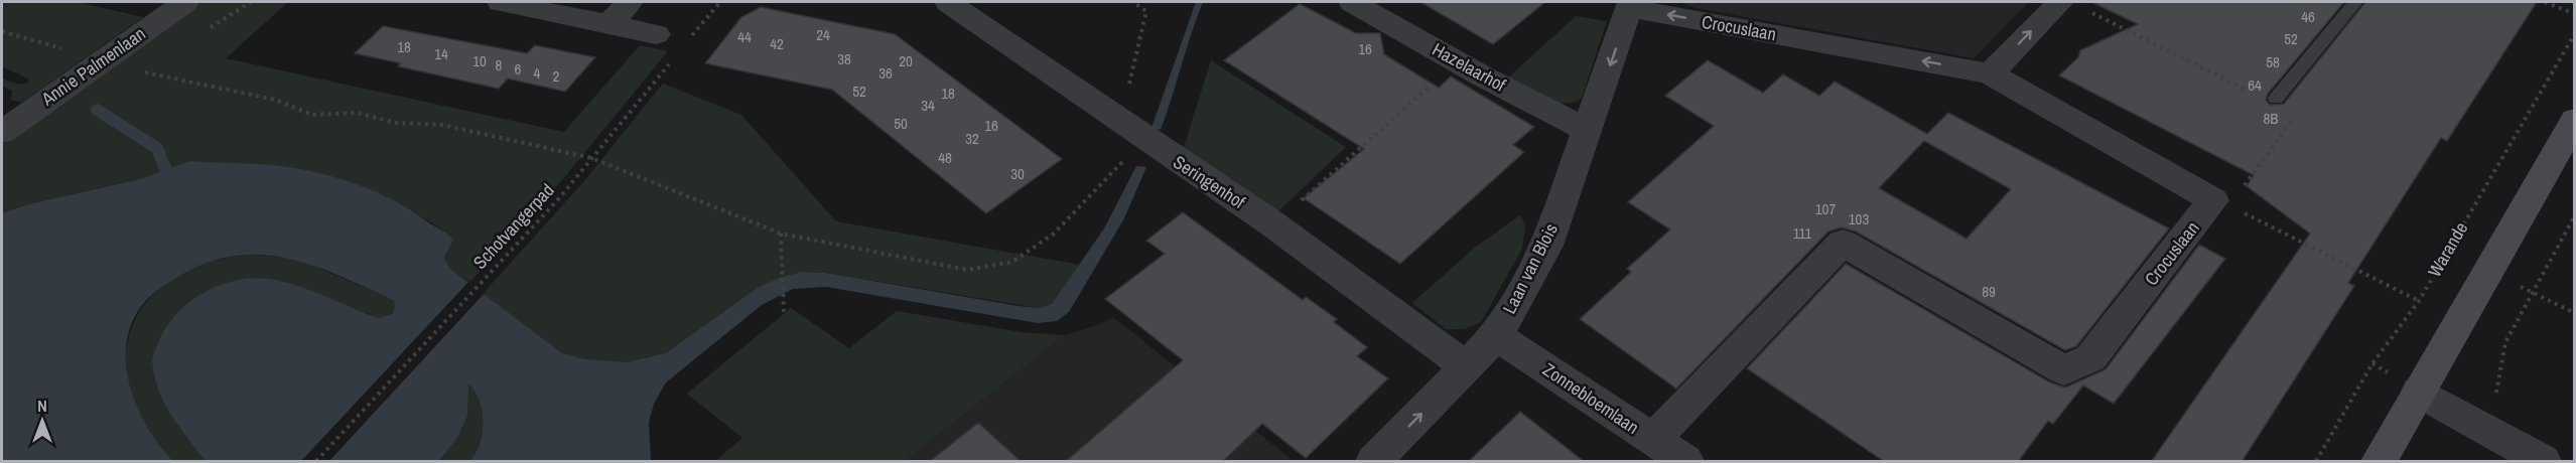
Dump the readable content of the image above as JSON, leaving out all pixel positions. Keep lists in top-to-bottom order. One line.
{"streets":{"street":["Crocuslaan","Annie Palmenlaan","Hazelaarhof","Seringenhof","Laan van Blois","Zonnebloemlaan"],"path":["Schotvangerpad","Warande"]},"crossings":[["Crocuslaan","Laan van Blois"],["Crocuslaan","Zonnebloemlaan"],["Hazelaarhof","Laan van Blois"],["Seringenhof","Laan van Blois"],["Laan van Blois","Zonnebloemlaan"]],"house_numbers":["46","24","44","52","42","18","16","14","38","10","20","58","8","6","4","36","2","64","52","18","34","8B","50","16","32","48","30","107","103","111","89"],"north":"top"}
